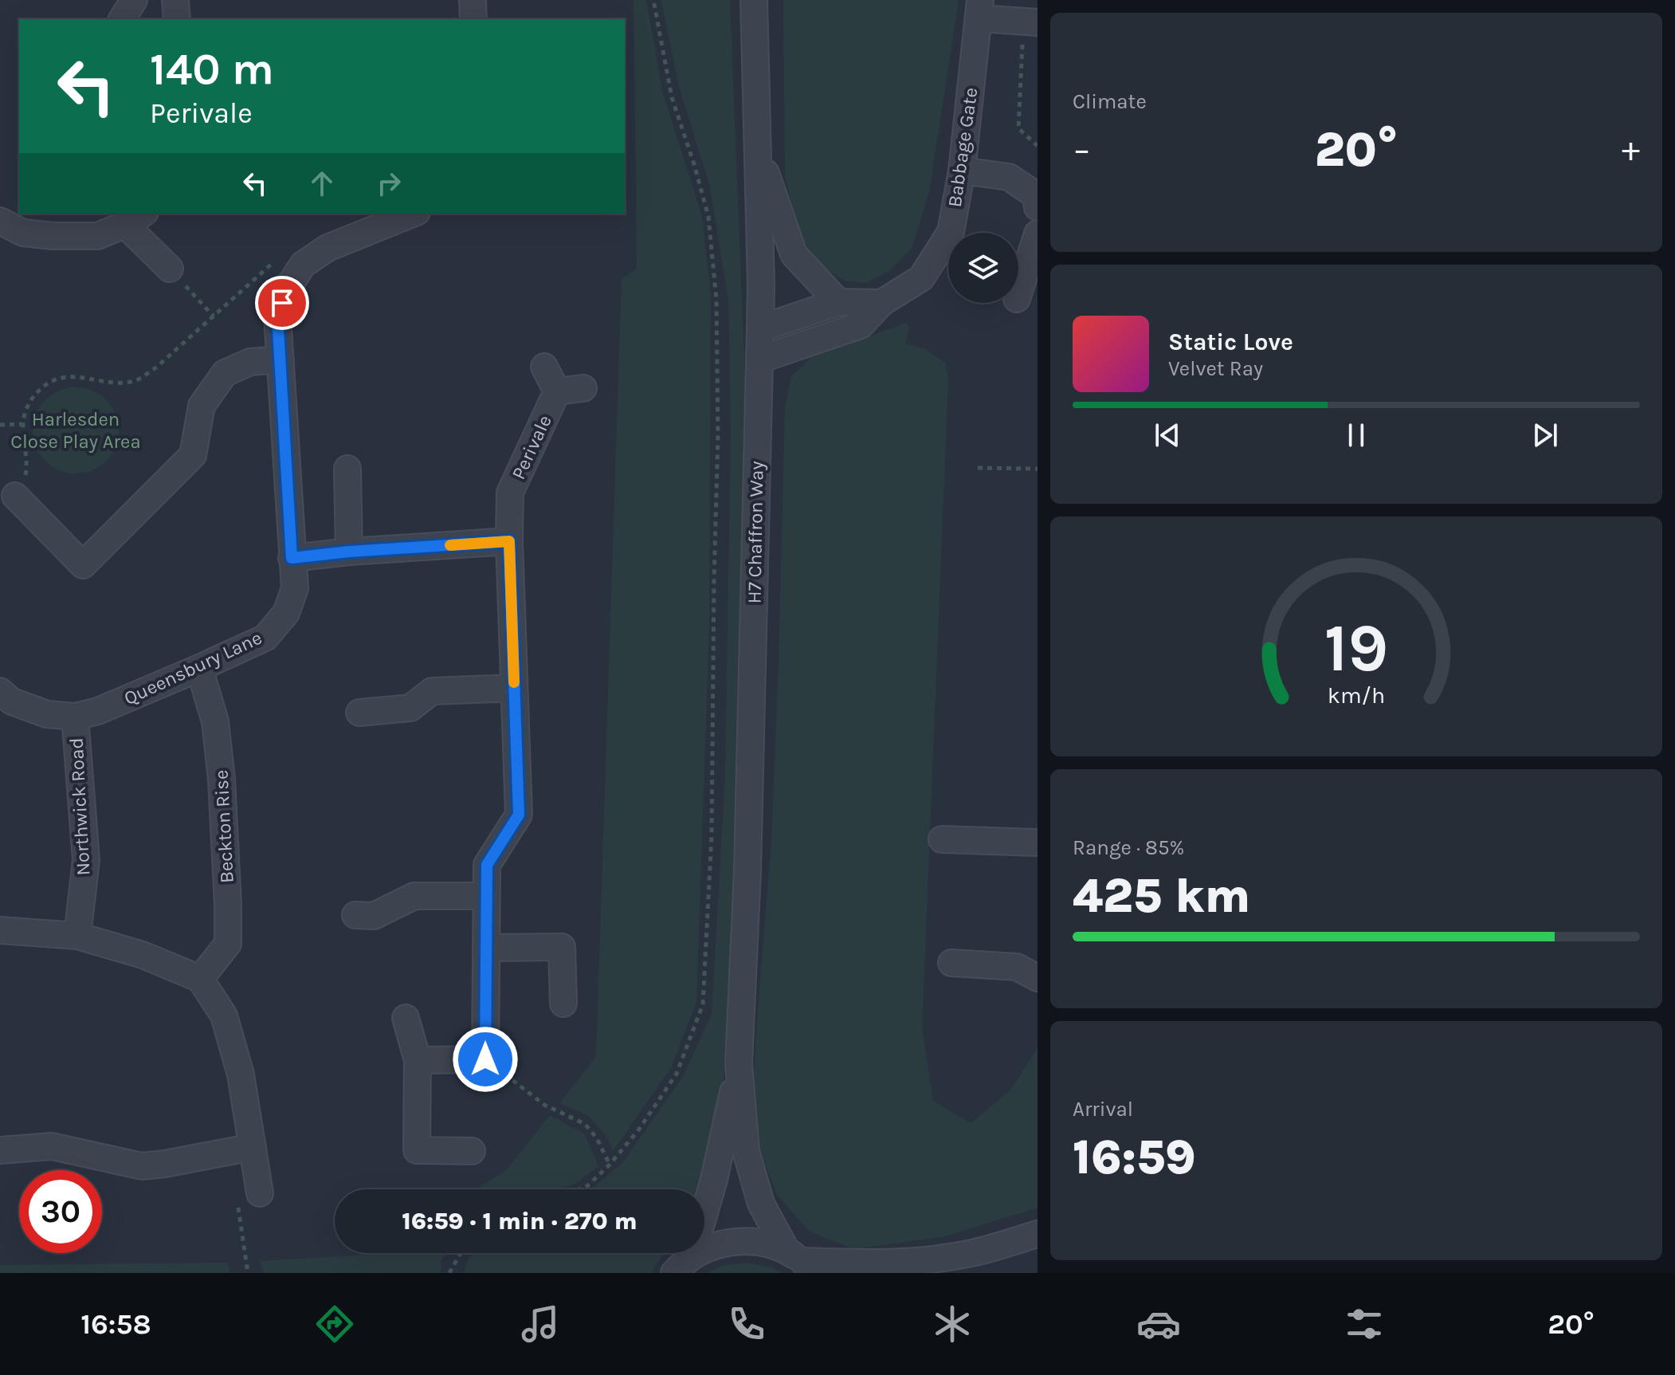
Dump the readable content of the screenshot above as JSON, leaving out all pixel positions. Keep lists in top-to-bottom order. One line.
{"streets":{"street":["Babbage Gate","Perivale","H7 Chaffron Way","Queensbury Lane","Northwick Road","Beckton Rise"]},"crossings":[["Babbage Gate","H7 Chaffron Way"],["Queensbury Lane","Northwick Road"],["Queensbury Lane","Beckton Rise"]],"parks":["Harlesden Close Play Area"],"page":{"tile":["Climate",["Range · 85%","425 km"],["Arrival","16:59"]],"turn":["140 m","Perivale"],"heat":["−","20°","+"],"song":["Static Love","Velvet Ray"],"limit":"30","trip":"16:59 · 1 min · 270 m","tabs":["16:58","20°"],"gauge":["19","km/h"]}}
